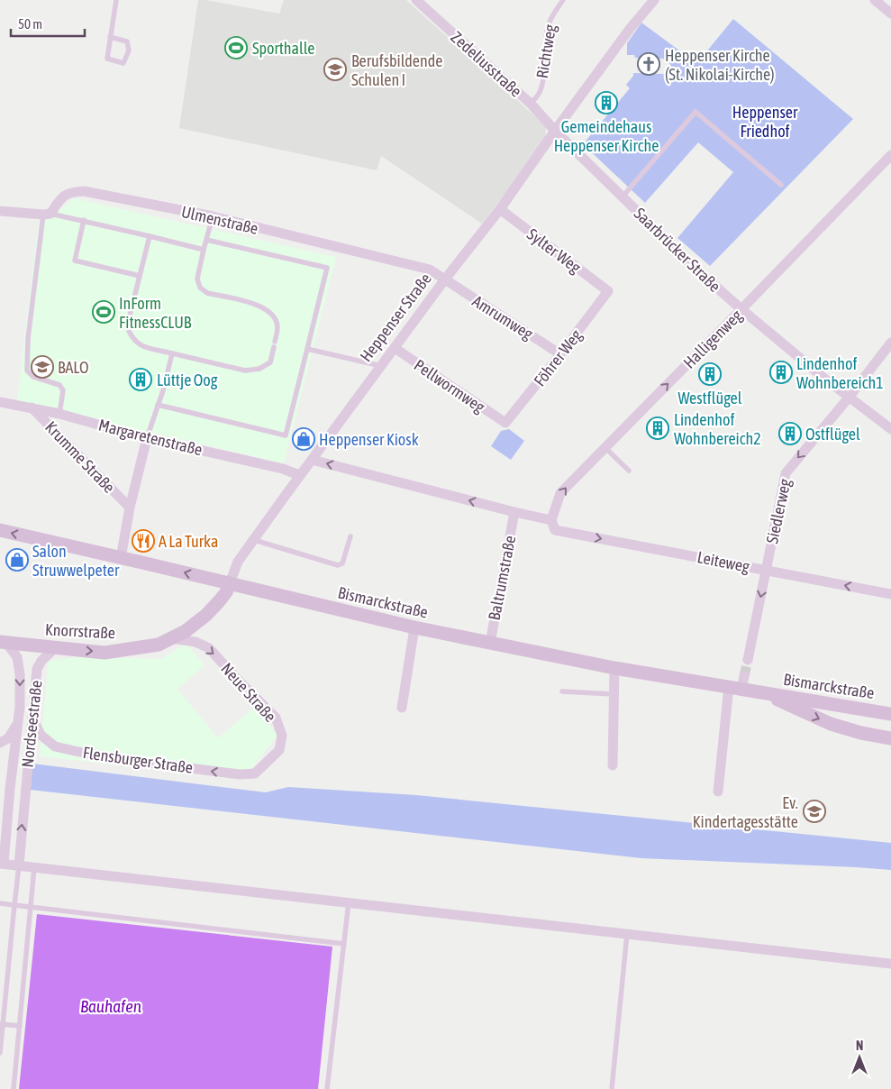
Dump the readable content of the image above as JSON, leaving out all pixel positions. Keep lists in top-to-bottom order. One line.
{"streets":{"main road":["Heppenser Straße","Bismarckstraße","Knorrstraße"],"street":["Zedeliusstraße","Ulmenstraße","Saarbrücker Straße","Sylter Weg","Amrumweg","Halligenweg","Föhrer Weg","Pellwormweg","Margaretenstraße","Krumme Straße","Siedlerweg","Leiteweg","Baltrumstraße","Neue Straße","Nordseestraße","Flensburger Straße"],"lane":["Richtweg"]},"crossings":[["Richtweg","Zedeliusstraße"],["Zedeliusstraße","Saarbrücker Straße"],["Zedeliusstraße","Heppenser Straße"],["Ulmenstraße","Heppenser Straße"],["Ulmenstraße","Amrumweg"],["Saarbrücker Straße","Heppenser Straße"],["Saarbrücker Straße","Halligenweg"],["Saarbrücker Straße","Siedlerweg"],["Sylter Weg","Heppenser Straße"],["Sylter Weg","Föhrer Weg"],["Heppenser Straße","Amrumweg"],["Heppenser Straße","Pellwormweg"],["Heppenser Straße","Margaretenstraße"],["Heppenser Straße","Bismarckstraße"],["Heppenser Straße","Knorrstraße"],["Heppenser Straße","Neue Straße"],["Amrumweg","Föhrer Weg"],["Halligenweg","Leiteweg"],["Föhrer Weg","Pellwormweg"],["Margaretenstraße","Krumme Straße"],["Krumme Straße","Bismarckstraße"],["Siedlerweg","Leiteweg"],["Baltrumstraße","Bismarckstraße"],["Knorrstraße","Neue Straße"],["Knorrstraße","Nordseestraße"],["Neue Straße","Flensburger Straße"],["Nordseestraße","Flensburger Straße"]],"one_way":["Halligenweg","Siedlerweg","Knorrstraße","Flensburger Straße"],"water":["Bauhafen"],"parks":["Heppenser Friedhof"],"places":{"sports":["Sporthalle","InForm FitnessCLUB"],"church":["Heppenser Kirche (St. Nikolai-Kirche)"],"school or university":["Berufsbildende Schulen I","BALO","Ev. Kindertagesstätte"],"building":["Gemeindehaus Heppenser Kirche","Lindenhof Wohnbereich1","Westflügel","Lüttje Oog","Lindenhof Wohnbereich2","Ostflügel"],"shop":["Heppenser Kiosk","Salon Struwwelpeter"],"restaurant":["A La Turka"]},"scale_bar":"50 m","north":"top"}
